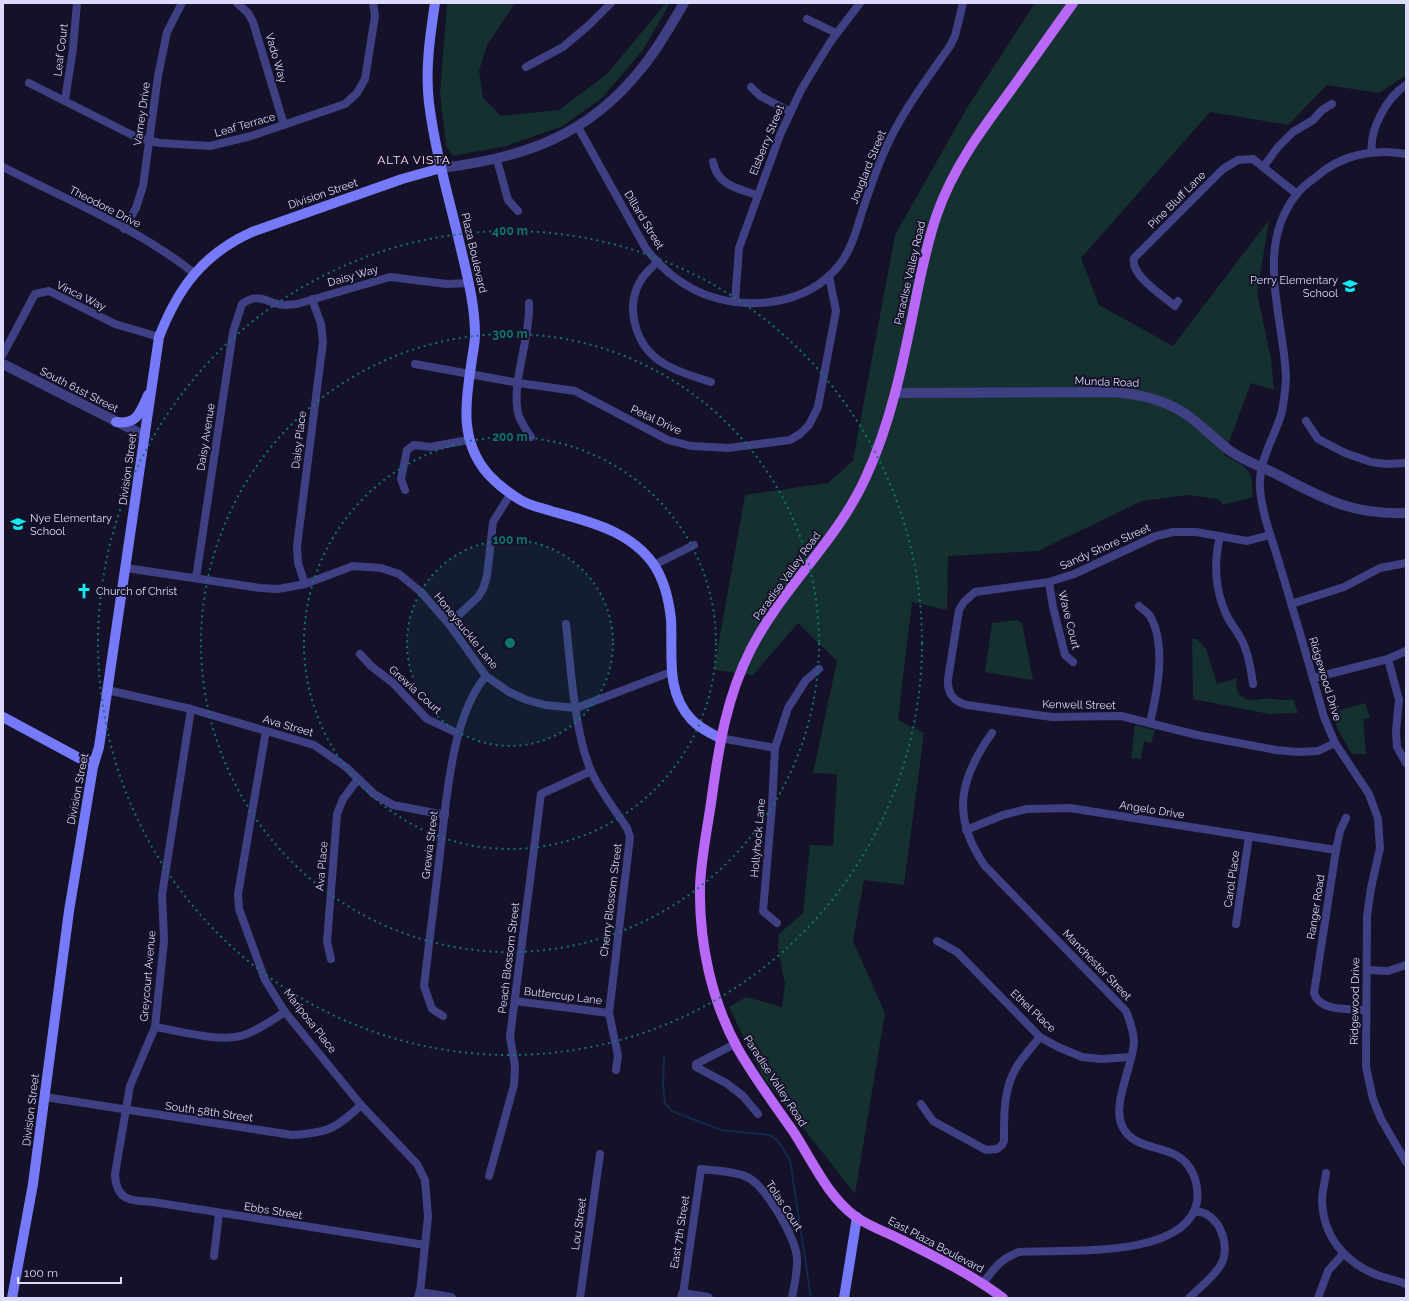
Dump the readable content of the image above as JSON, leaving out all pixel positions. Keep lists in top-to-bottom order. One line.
{"streets":{"main road":["Division Street","Plaza Boulevard","Paradise Valley Road","East Plaza Boulevard"],"street":["Leaf Court","Vado Way","Varney Drive","Leaf Terrace","Elsberry Street","Jouglard Street","Pine Bluff Lane","Theodore Drive","Dillard Street","Daisy Way","Vinca Way","Munda Road","South 61st Street","Petal Drive","Daisy Avenue","Daisy Place","Sandy Shore Street","Wave Court","Honeysuckle Lane","Ridgewood Drive","Grewia Court","Kenwell Street","Ava Street","Angelo Drive","Hollyhock Lane","Grewia Street","Ava Place","Carol Place","Cherry Blossom Street","Ranger Road","Peach Blossom Street","Manchester Street","Greycourt Avenue","Buttercup Lane","Ethel Place","Mariposa Place","South 58th Street","Tolas Court","Ebbs Street","Lou Street","East 7th Street"]},"crossings":[["Leaf Court","Leaf Terrace"],["Vado Way","Leaf Terrace"],["Varney Drive","Leaf Terrace"],["Varney Drive","Theodore Drive"],["Elsberry Street","Dillard Street"],["Jouglard Street","Dillard Street"],["Jouglard Street","Petal Drive"],["Division Street","Theodore Drive"],["Division Street","Dillard Street"],["Division Street","Plaza Boulevard"],["Division Street","Vinca Way"],["Division Street","South 61st Street"],["Division Street","Honeysuckle Lane"],["Division Street","Ava Street"],["Division Street","South 58th Street"],["Pine Bluff Lane","Ridgewood Drive"],["Dillard Street","Petal Drive"],["Plaza Boulevard","Daisy Way"],["Plaza Boulevard","Petal Drive"],["Paradise Valley Road","Munda Road"],["Paradise Valley Road","East Plaza Boulevard"],["Daisy Way","Daisy Avenue"],["Daisy Way","Daisy Place"],["Munda Road","Ridgewood Drive"],["Daisy Avenue","Honeysuckle Lane"],["Daisy Place","Honeysuckle Lane"],["Sandy Shore Street","Wave Court"],["Sandy Shore Street","Ridgewood Drive"],["Sandy Shore Street","Kenwell Street"],["Honeysuckle Lane","Grewia Street"],["Honeysuckle Lane","Cherry Blossom Street"],["Ridgewood Drive","Kenwell Street"],["Ridgewood Drive","Ranger Road"],["Grewia Court","Grewia Street"],["Ava Street","Grewia Street"],["Ava Street","Ava Place"],["Ava Street","Greycourt Avenue"],["Ava Street","Mariposa Place"],["Angelo Drive","Carol Place"],["Angelo Drive","Ranger Road"],["Angelo Drive","Manchester Street"],["Cherry Blossom Street","Peach Blossom Street"],["Cherry Blossom Street","Buttercup Lane"],["Peach Blossom Street","Buttercup Lane"],["Manchester Street","Ethel Place"],["Greycourt Avenue","South 58th Street"],["Greycourt Avenue","Ebbs Street"],["Mariposa Place","South 58th Street"],["Mariposa Place","Ebbs Street"],["Tolas Court","East 7th Street"]],"districts":["ALTA VISTA"],"places":{"school or university":["Perry Elementary School","Nye Elementary School"],"church":["Church of Christ"]},"scale_bar":"100 m","rings":["400 m","300 m","200 m","100 m"]}
